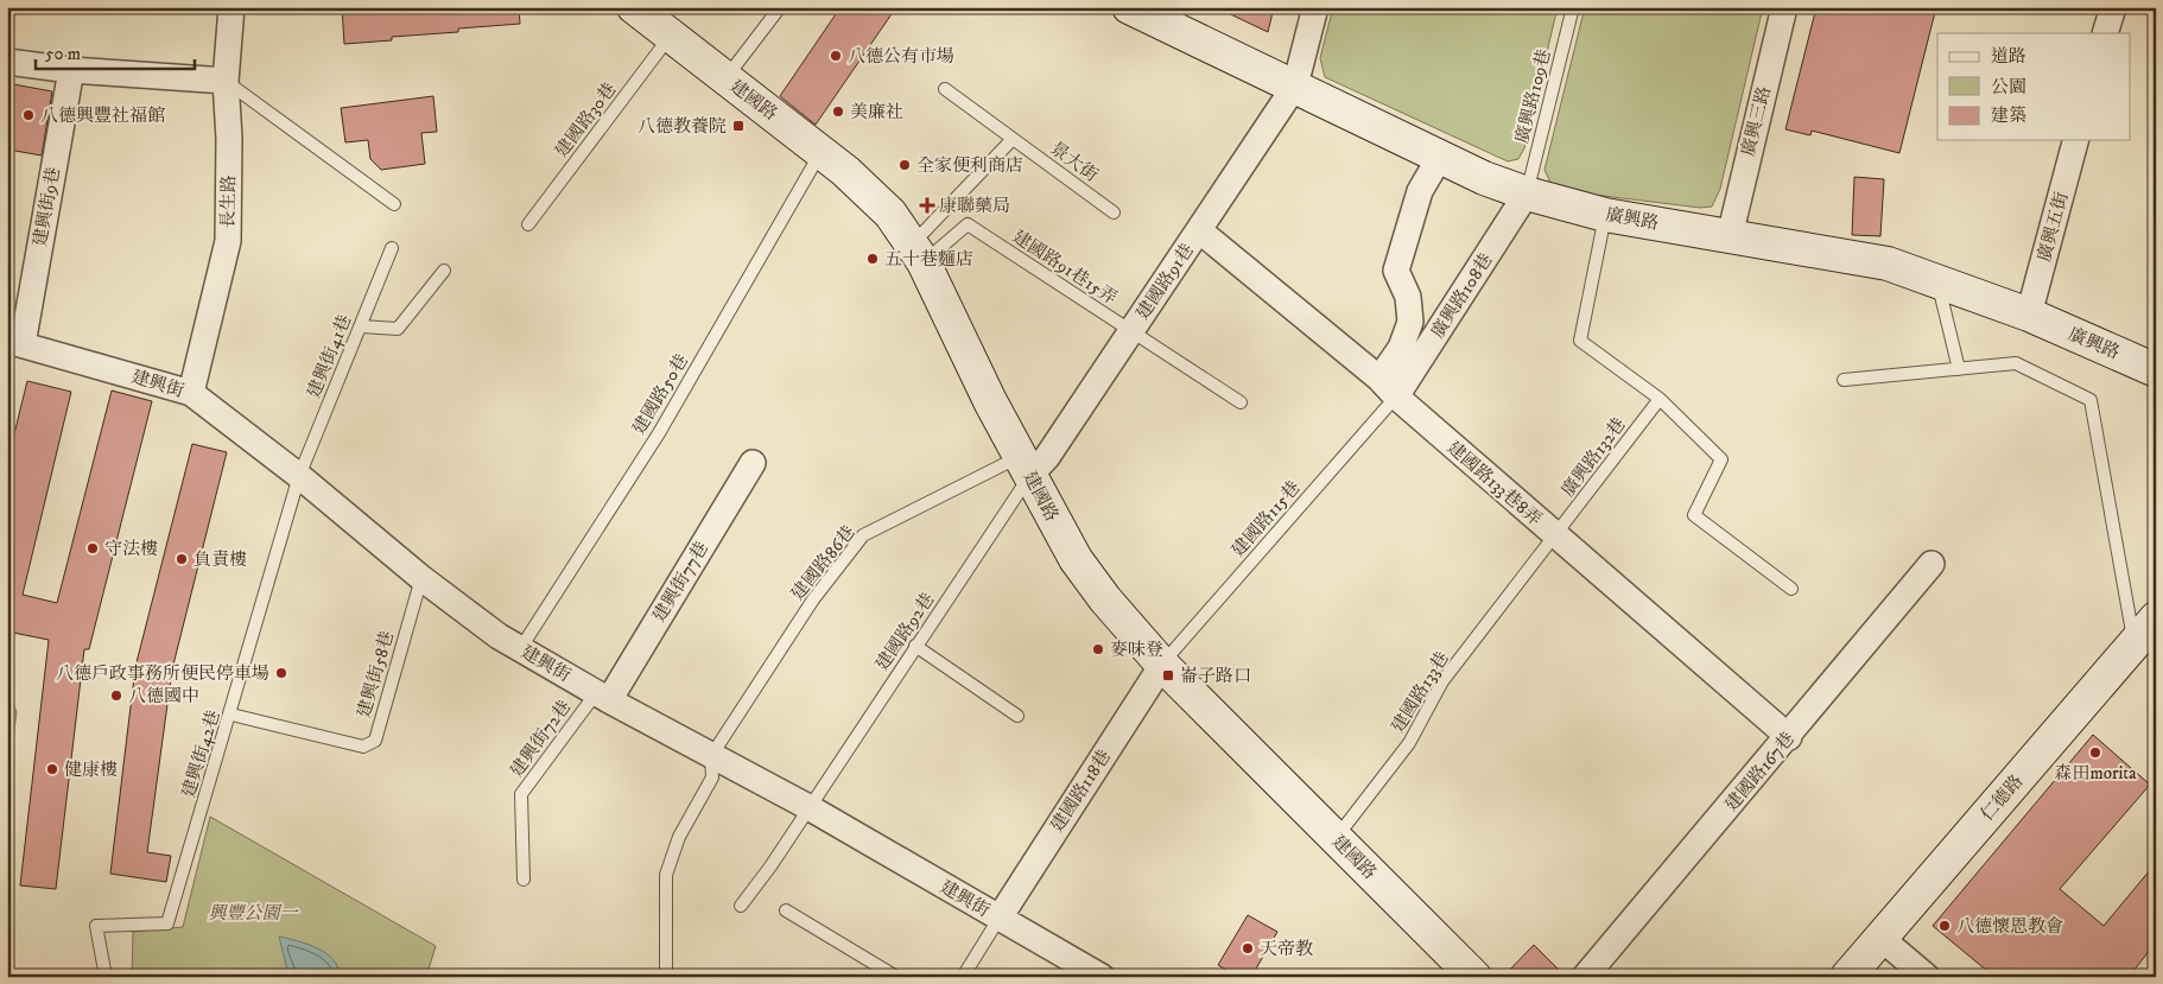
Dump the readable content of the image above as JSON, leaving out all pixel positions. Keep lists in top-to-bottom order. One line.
{"streets":{"street":["建國路","廣興三路","長生路","建興街9巷","廣興路","廣興五街","建國路91巷","廣興路108巷","建興街","建國路133巷8弄","建興街77巷","建國路167巷","建國路118巷","仁德路"],"lane":["廣興路109巷","建國路30巷","景大街","建國路91巷15弄","建興街41巷","建國路50巷","廣興路132巷","建國路115巷","建國路86巷","建國路92巷","建興街58巷","建國路133巷","建興街72巷","建興街42巷"]},"crossings":[["廣興路109巷","廣興路"],["廣興路109巷","廣興路108巷"],["建國路","建國路30巷"],["建國路","建國路91巷15弄"],["建國路","建國路91巷"],["建國路","建國路50巷"],["建國路","建國路115巷"],["建國路","建國路86巷"],["建國路","建國路92巷"],["建國路","建國路133巷"],["建國路","建國路118巷"],["廣興三路","廣興路"],["長生路","建興街"],["建興街9巷","建興街"],["廣興路","廣興五街"],["廣興路","建國路91巷"],["廣興路","廣興路108巷"],["建國路91巷15弄","建國路91巷"],["建國路91巷","建國路133巷8弄"],["建國路91巷","建國路86巷"],["建國路91巷","建國路92巷"],["廣興路108巷","建國路133巷8弄"],["廣興路108巷","建國路115巷"],["建興街41巷","建興街"],["建興街41巷","建興街42巷"],["建興街","建國路50巷"],["建興街","建國路86巷"],["建興街","建興街77巷"],["建興街","建國路92巷"],["建興街","建興街58巷"],["建興街","建興街72巷"],["建興街","建興街42巷"],["建興街","建國路118巷"],["廣興路132巷","建國路133巷8弄"],["廣興路132巷","建國路133巷"],["建國路133巷8弄","建國路115巷"],["建國路133巷8弄","建國路133巷"],["建國路133巷8弄","建國路167巷"],["建國路115巷","建國路118巷"],["建國路86巷","建國路92巷"],["建興街77巷","建興街72巷"],["建興街58巷","建興街42巷"]],"parks":["興豐公園一"],"places":{"other":["八德公有市場","美廉社","八德興豐社福館","全家便利商店","五十巷麵店","守法樓","負責樓","麥味登","八德戶政事務所便民停車場","八德國中","森田morita","健康樓","八德懷恩教會","天帝教"],"transit":["八德教養院","崙子路口"],"health":["康聯藥局"]},"legend":["道路","公園","建築"],"scale_bar":"50 m"}
